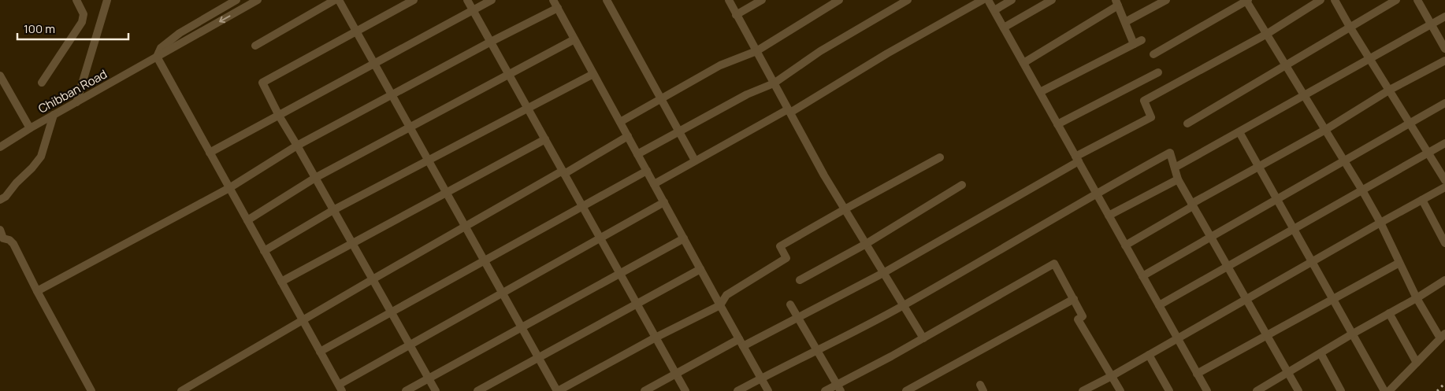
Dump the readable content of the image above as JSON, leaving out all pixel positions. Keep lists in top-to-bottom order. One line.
{"streets":{"street":["Chibban Road"]},"scale_bar":"100 m"}
